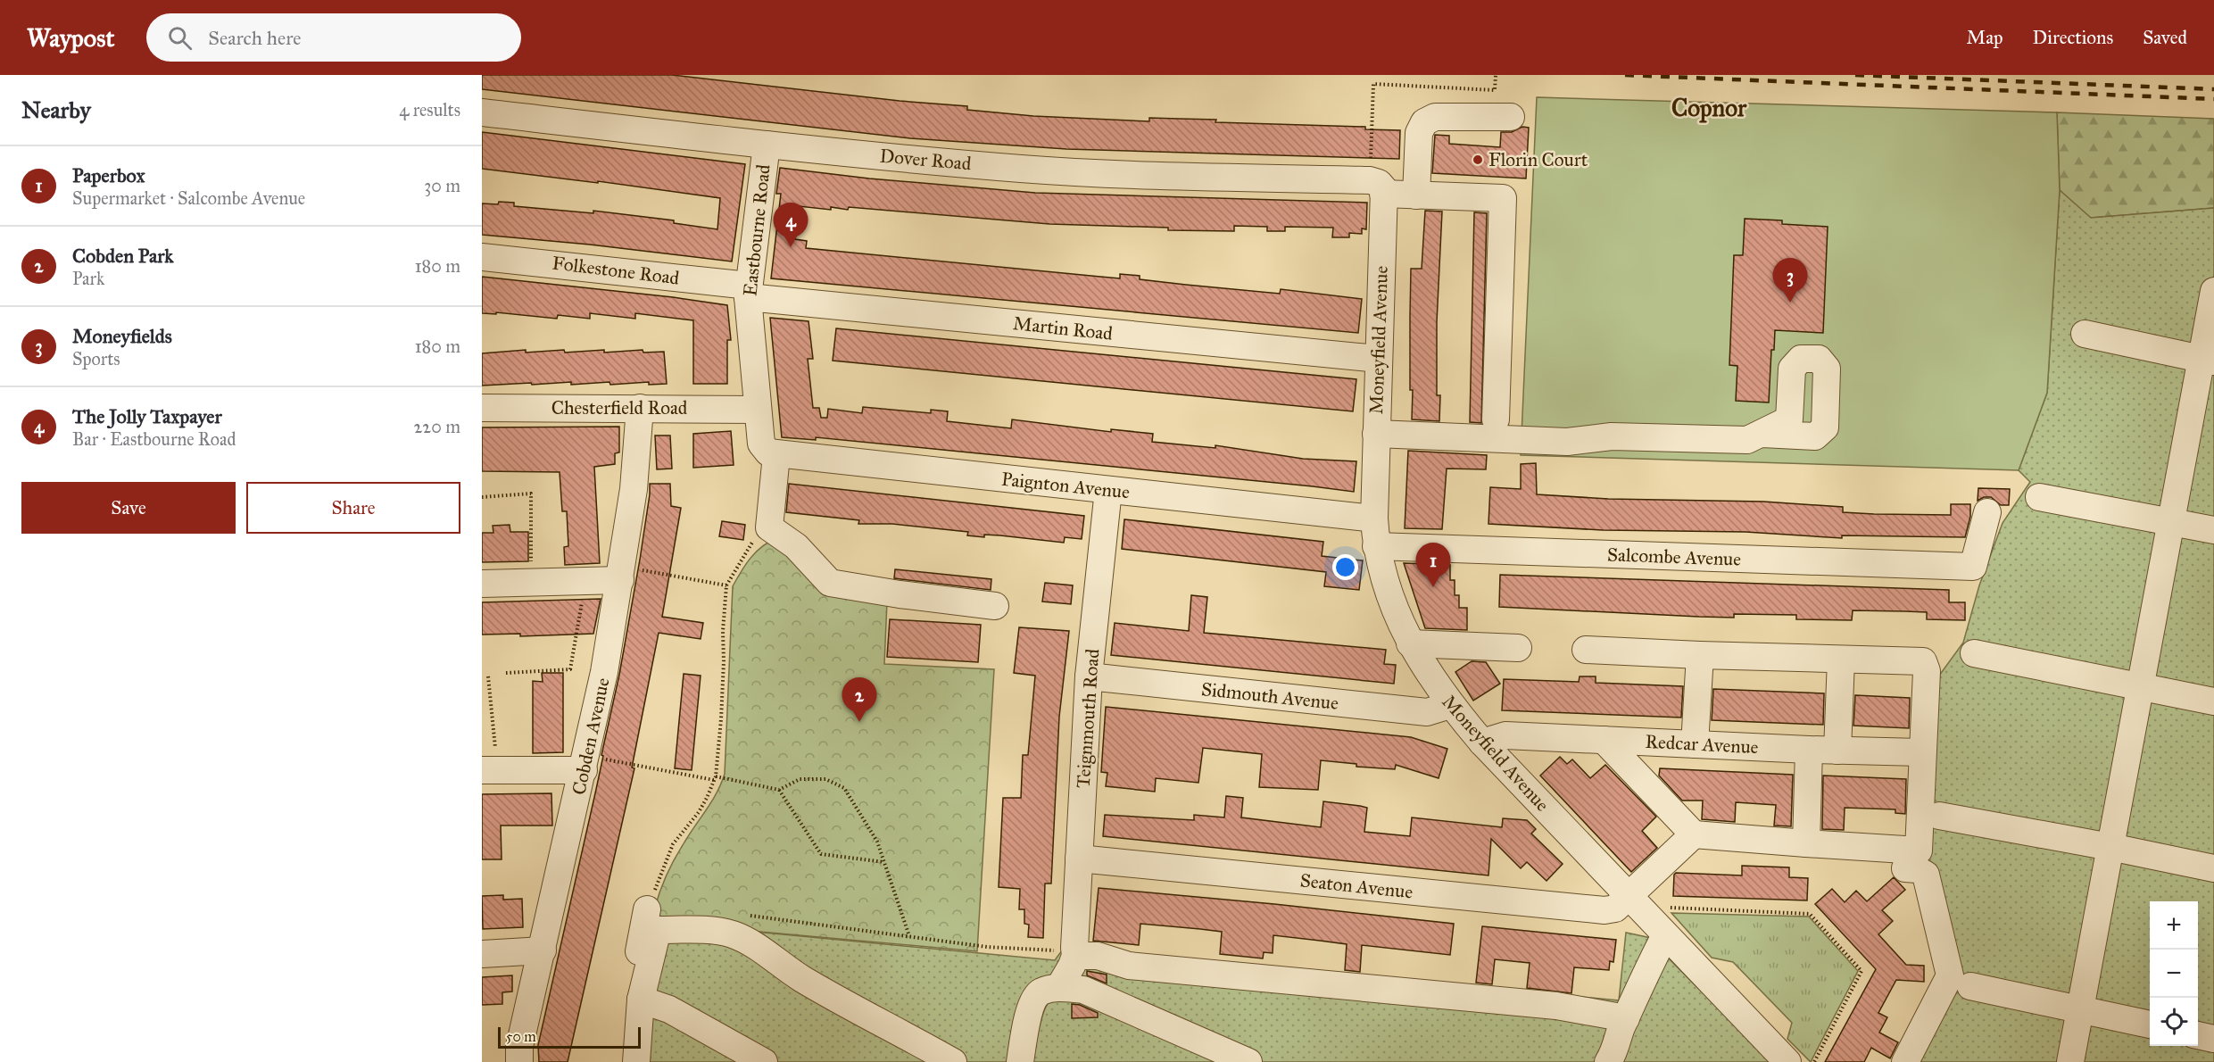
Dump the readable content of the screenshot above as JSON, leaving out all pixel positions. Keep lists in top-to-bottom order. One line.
{"streets":{"street":["Dover Road","Eastbourne Road","Folkestone Road","Martin Road","Moneyfield Avenue","Chesterfield Road","Paignton Avenue","Salcombe Avenue","Sidmouth Avenue","Teignmouth Road","Cobden Avenue","Redcar Avenue","Seaton Avenue"]},"crossings":[["Dover Road","Eastbourne Road"],["Dover Road","Moneyfield Avenue"],["Eastbourne Road","Folkestone Road"],["Eastbourne Road","Martin Road"],["Eastbourne Road","Chesterfield Road"],["Eastbourne Road","Paignton Avenue"],["Folkestone Road","Martin Road"],["Martin Road","Moneyfield Avenue"],["Moneyfield Avenue","Paignton Avenue"],["Moneyfield Avenue","Salcombe Avenue"],["Moneyfield Avenue","Sidmouth Avenue"],["Moneyfield Avenue","Redcar Avenue"],["Moneyfield Avenue","Seaton Avenue"],["Chesterfield Road","Cobden Avenue"],["Paignton Avenue","Teignmouth Road"],["Sidmouth Avenue","Teignmouth Road"],["Teignmouth Road","Seaton Avenue"]],"districts":["Copnor"],"places":["Florin Court"],"scale_bar":"50 m","page":{"header":"Waypost","search":"Search here","nav":["Map","Directions","Saved"],"heading":["Nearby","4 results"],"list":[{"mark":"1","name":"Paperbox","note":"Supermarket · Salcombe Avenue","value":"30 m"},{"mark":"2","name":"Cobden Park","note":"Park","value":"180 m"},{"mark":"3","name":"Moneyfields","note":"Sports","value":"180 m"},{"mark":"4","name":"The Jolly Taxpayer","note":"Bar · Eastbourne Road","value":"220 m"}],"pins":["4","3","1","2"],"buttons":["Save","Share"],"map_buttons":["+","−"],"scale":"50 m"}}
